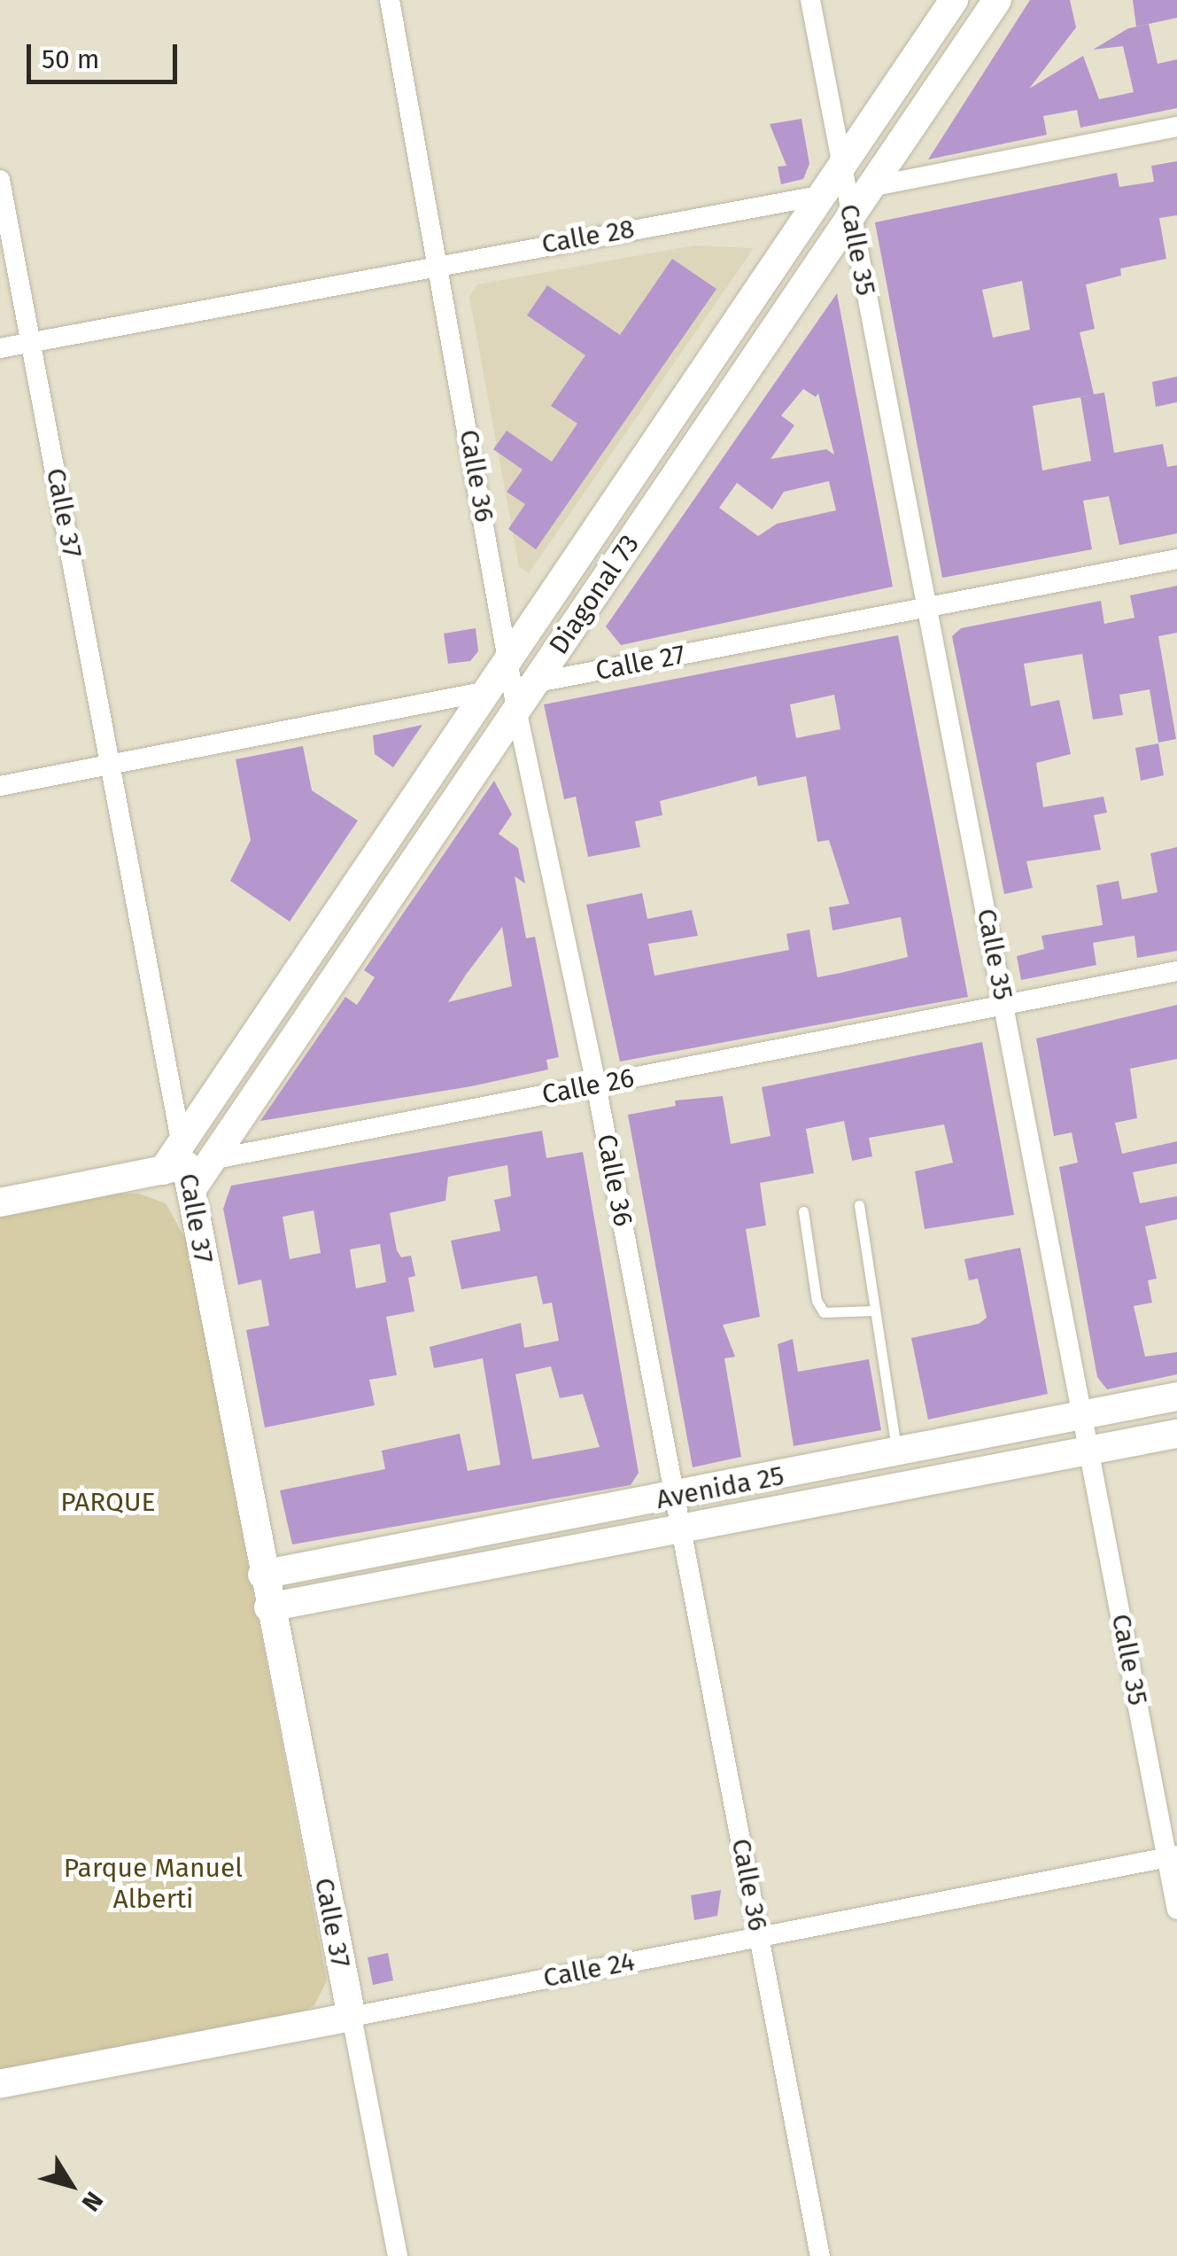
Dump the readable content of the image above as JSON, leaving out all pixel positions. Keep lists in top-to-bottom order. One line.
{"streets":{"main road":["Calle 37","Diagonal 73","Calle 26","Avenida 25","Calle 24"],"street":["Calle 28","Calle 35","Calle 36","Calle 27"]},"crossings":[["Calle 28","Calle 35"],["Calle 28","Calle 36"],["Calle 28","Calle 37"],["Calle 28","Diagonal 73"],["Calle 35","Diagonal 73"],["Calle 35","Calle 27"],["Calle 35","Calle 26"],["Calle 35","Avenida 25"],["Calle 35","Calle 24"],["Calle 36","Diagonal 73"],["Calle 36","Calle 27"],["Calle 36","Calle 26"],["Calle 36","Avenida 25"],["Calle 36","Calle 24"],["Calle 37","Diagonal 73"],["Calle 37","Calle 27"],["Calle 37","Calle 26"],["Calle 37","Avenida 25"],["Calle 37","Calle 24"],["Diagonal 73","Calle 27"],["Diagonal 73","Calle 26"]],"parks":["PARQUE","Parque Manuel Alberti"],"scale_bar":"50 m","north":"bottom right"}
